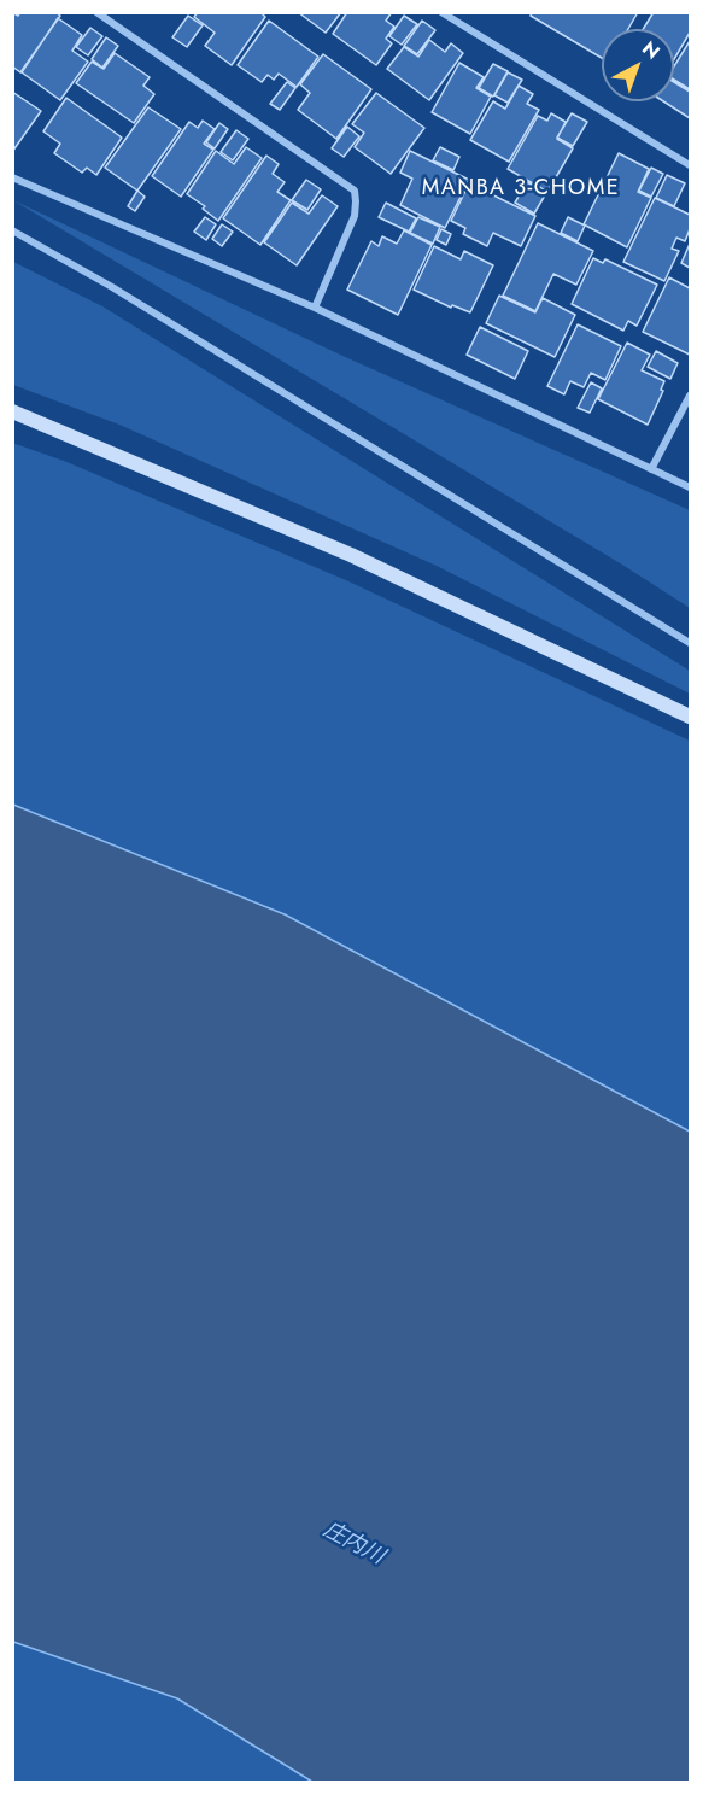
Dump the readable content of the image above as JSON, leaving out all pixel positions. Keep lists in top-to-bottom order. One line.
{"districts":["MANBA 3-CHOME"],"water":["庄内川"],"north":"top right"}
